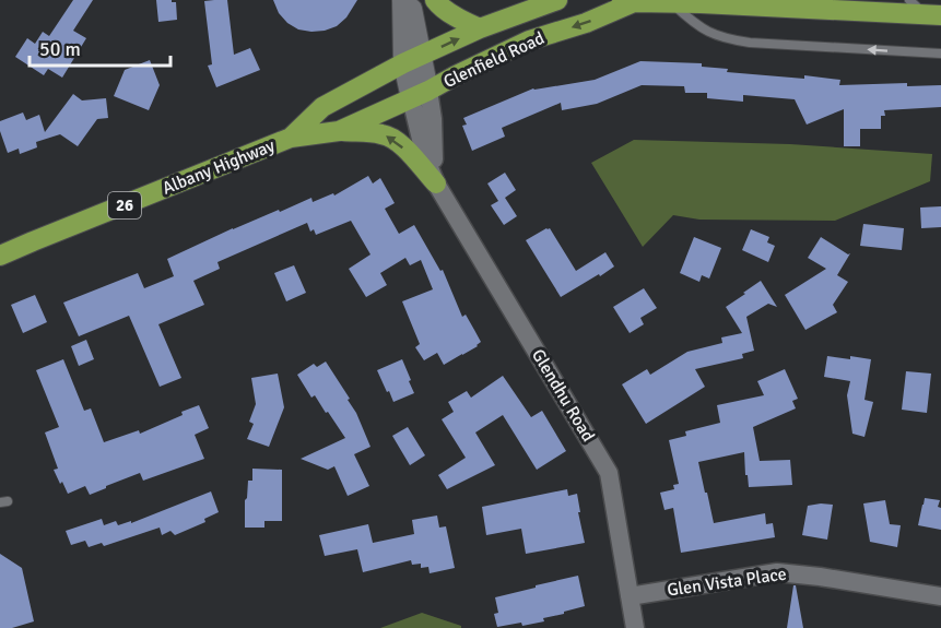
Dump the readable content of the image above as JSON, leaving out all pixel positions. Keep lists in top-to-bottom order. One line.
{"streets":{"main road":["Glenfield Road","Albany Highway","26"],"street":["Glendhu Road","Glen Vista Place"]},"crossings":[["Glenfield Road","Albany Highway"],["Glenfield Road","Glendhu Road"],["Albany Highway","Glendhu Road"],["Glendhu Road","Glen Vista Place"]],"scale_bar":"50 m"}
